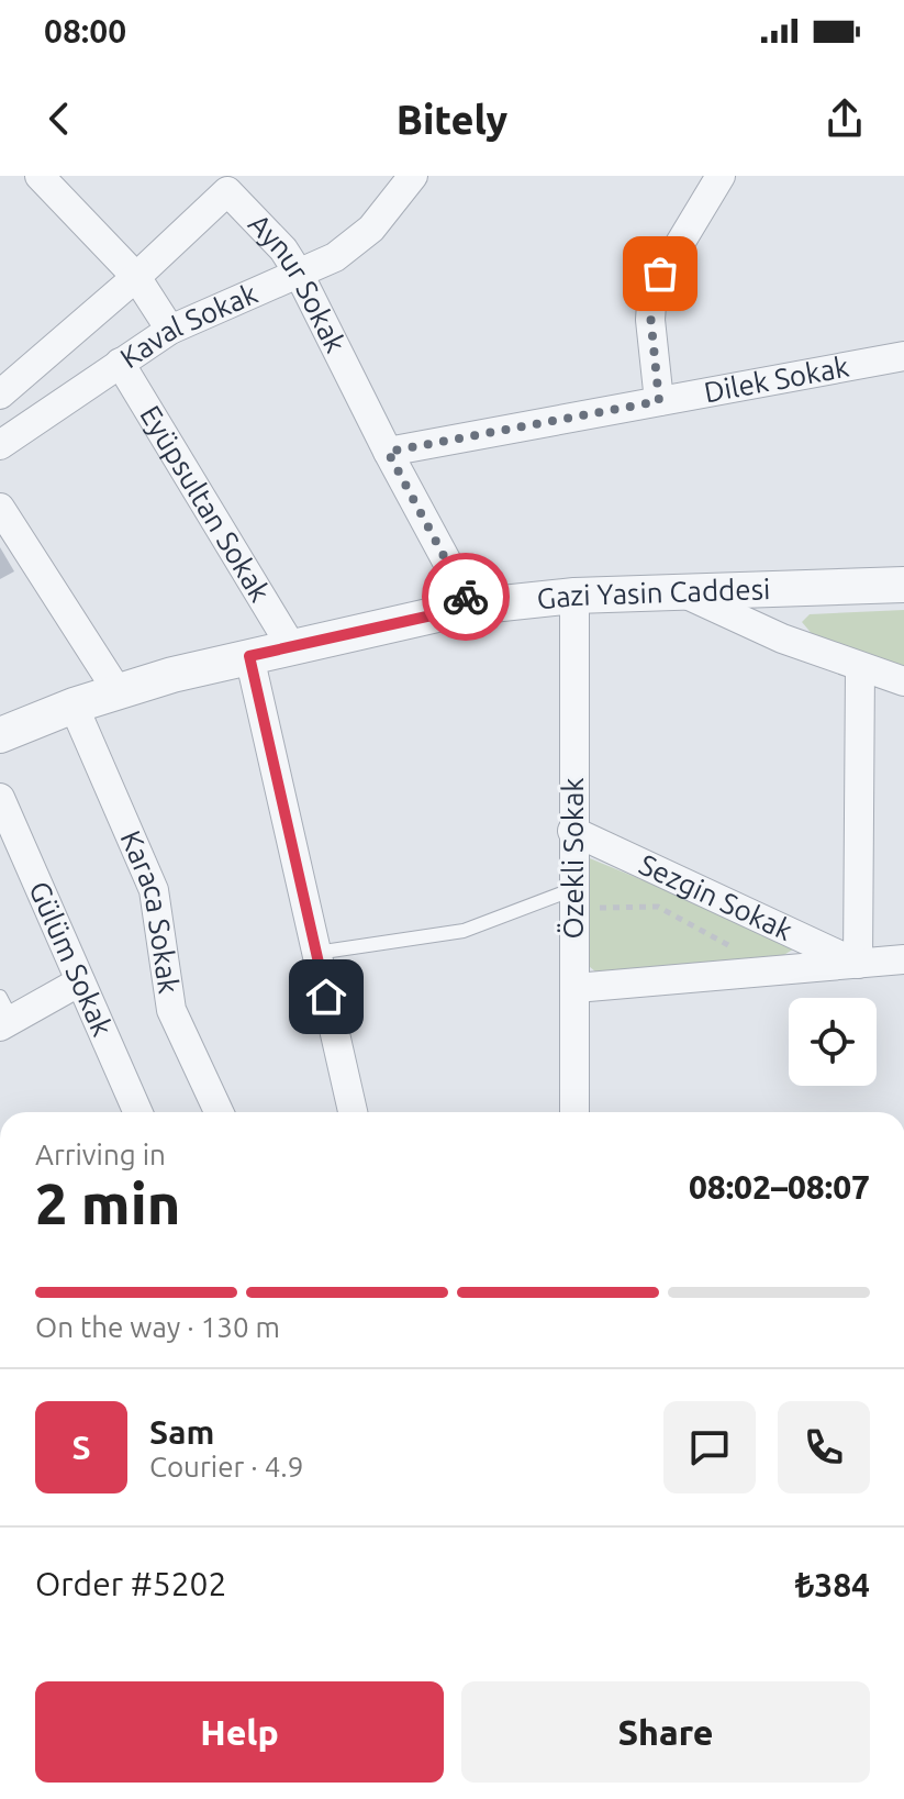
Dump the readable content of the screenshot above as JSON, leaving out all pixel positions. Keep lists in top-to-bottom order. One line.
{"streets":{"street":["Aynur Sokak","Kaval Sokak","Dilek Sokak","Eyüpsultan Sokak","Gazi Yasin Caddesi","Özekli Sokak","Sezgin Sokak","Karaca Sokak","Gülüm Sokak"]},"crossings":[["Aynur Sokak","Kaval Sokak"],["Aynur Sokak","Dilek Sokak"],["Aynur Sokak","Gazi Yasin Caddesi"],["Kaval Sokak","Eyüpsultan Sokak"],["Eyüpsultan Sokak","Gazi Yasin Caddesi"],["Gazi Yasin Caddesi","Özekli Sokak"],["Gazi Yasin Caddesi","Karaca Sokak"],["Özekli Sokak","Sezgin Sokak"]],"page":{"status":"08:00","header":"Bitely","heading":["2 min","Arriving in","08:02–08:07"],"panel":["Sam","Courier · 4.9","Order #5202","₺384"],"bar":"On the way · 130 m","round":"S","buttons":["Help","Share"]}}
